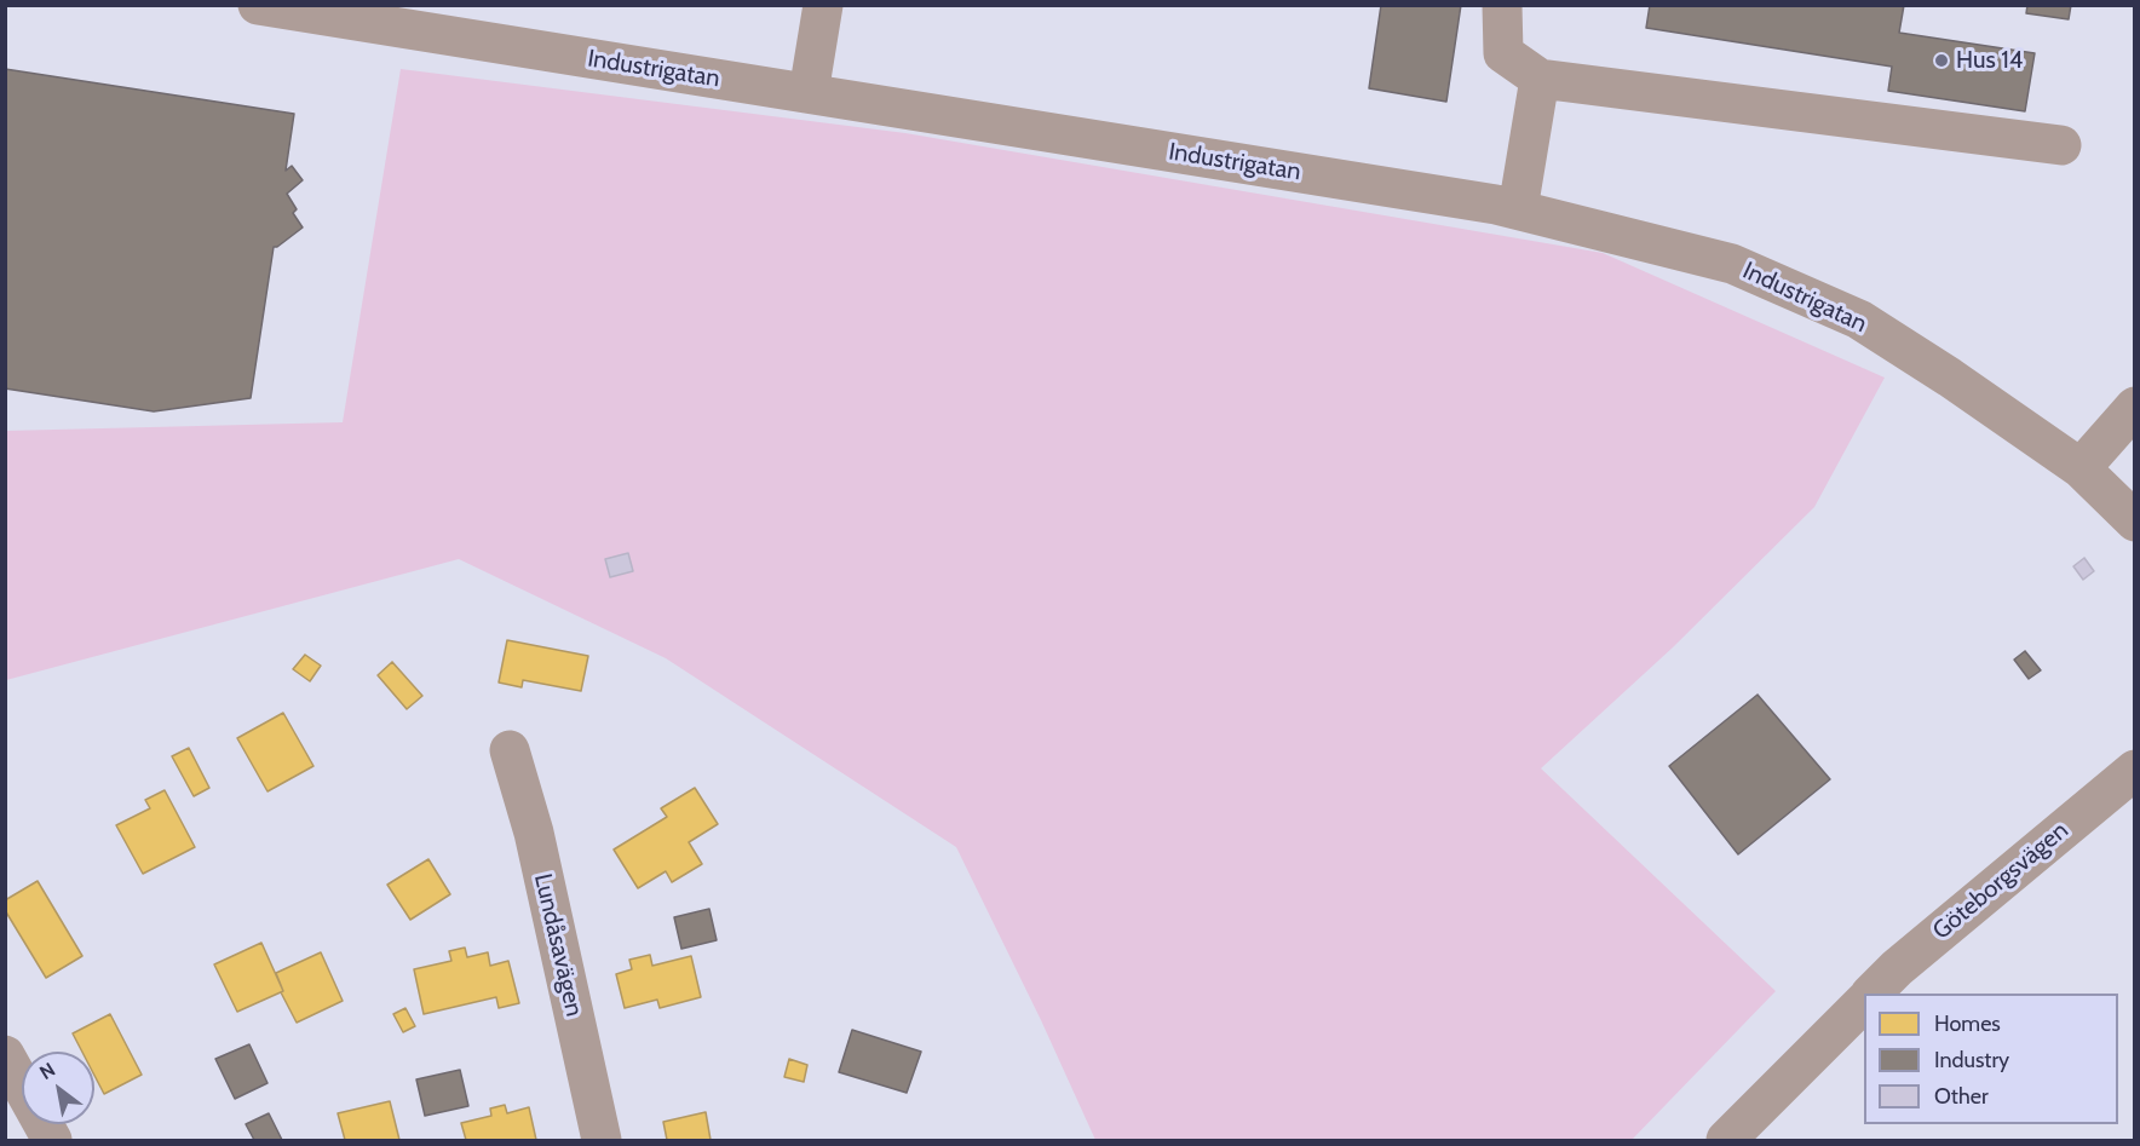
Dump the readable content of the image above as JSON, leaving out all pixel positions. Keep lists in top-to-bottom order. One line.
{"streets":{"street":["Industrigatan","Göteborgsvägen","Lundåsavägen"]},"places":["Hus 14"],"legend":["Homes","Industry","Other"],"north":"top left"}
